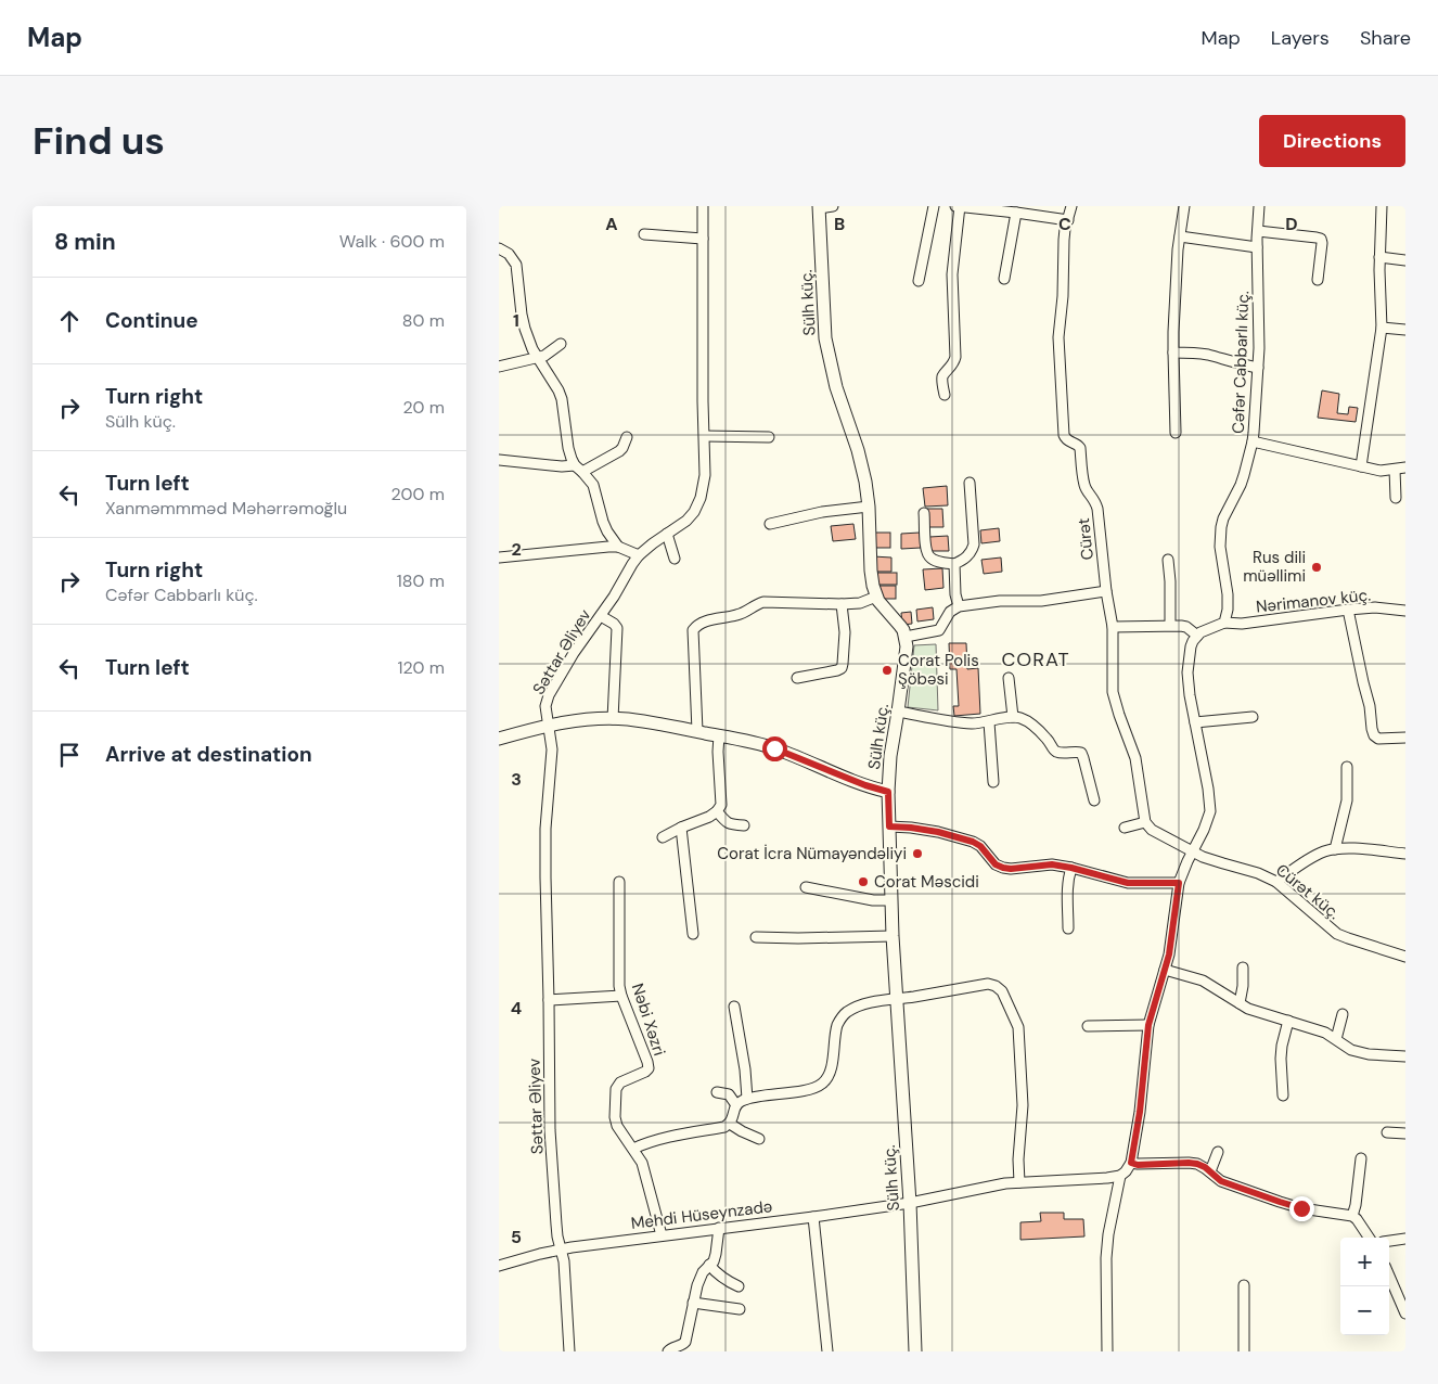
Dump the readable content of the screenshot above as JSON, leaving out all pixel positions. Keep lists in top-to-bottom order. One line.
{"streets":{"street":["Sülh küç.","Cəfər Cabbarlı küç.","Cürət","Nərimanov küç.","Səttar Əliyev","Cürət küç.","Nəbi Xəzri","Mehdi Hüseynzadə"]},"crossings":[["Sülh küç.","Mehdi Hüseynzadə"],["Cəfər Cabbarlı küç.","Nərimanov küç."],["Səttar Əliyev","Mehdi Hüseynzadə"],["Nəbi Xəzri","Mehdi Hüseynzadə"]],"districts":["CORAT"],"places":["Rus dili müəllimi","Corat Polis Şöbəsi","Corat İcra Nümayəndəliyi","Corat Məscidi"],"page":{"header":"Map","nav":["Map","Layers","Share"],"buttons":"Directions","title":"Find us","heading":["8 min","Walk · 600 m"],"list":[["Continue","80 m"],["Turn right","Sülh küç.","20 m"],["Turn left","Xanməmmməd Məhərrəmoğlu","200 m"],["Turn right","Cəfər Cabbarlı küç.","180 m"],["Turn left","120 m"],"Arrive at destination"],"map_buttons":["+","−"]},"grid":{"columns":["A","B","C","D"],"rows":["1","2","3","4","5"]}}
